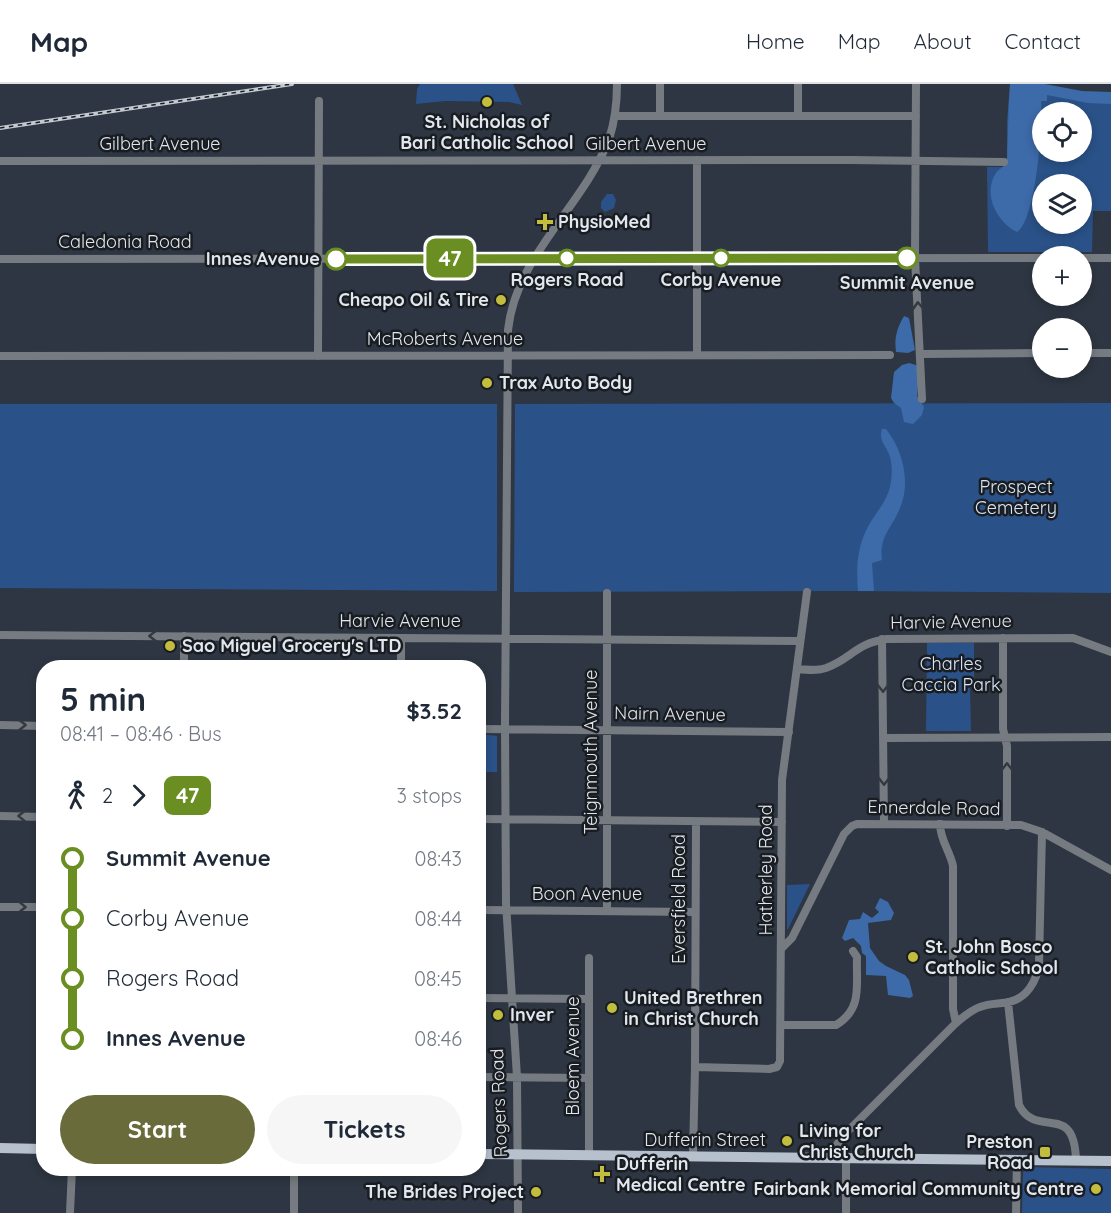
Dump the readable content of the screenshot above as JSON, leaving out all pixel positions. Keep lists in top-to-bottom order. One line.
{"streets":{"main road":["Dufferin Street"],"street":["Gilbert Avenue","Caledonia Road","McRoberts Avenue","Harvie Avenue","Nairn Avenue","Teignmouth Avenue","Ennerdale Road","Hatherley Road","Boon Avenue","Eversfield Road","Bloem Avenue","Rogers Road"]},"crossings":[["Gilbert Avenue","Rogers Road"],["Caledonia Road","Rogers Road"],["McRoberts Avenue","Rogers Road"],["Harvie Avenue","Teignmouth Avenue"],["Harvie Avenue","Hatherley Road"],["Harvie Avenue","Rogers Road"],["Nairn Avenue","Teignmouth Avenue"],["Nairn Avenue","Hatherley Road"],["Nairn Avenue","Rogers Road"],["Teignmouth Avenue","Boon Avenue"],["Ennerdale Road","Hatherley Road"],["Hatherley Road","Eversfield Road"],["Boon Avenue","Eversfield Road"],["Boon Avenue","Rogers Road"],["Eversfield Road","Dufferin Street"],["Bloem Avenue","Dufferin Street"],["Rogers Road","Dufferin Street"]],"parks":["Prospect Cemetery","Charles Caccia Park"],"places":{"other":["St. Nicholas of Bari Catholic School","Rogers Road","Corby Avenue","Summit Avenue","Innes Avenue","Cheapo Oil & Tire","Trax Auto Body","Sao Miguel Grocery's LTD","St. John Bosco Catholic School","United Brethren in Christ Church","Inver","Living for Christ Church","Fairbank Memorial Community Centre","The Brides Project"],"health":["PhysioMed","Dufferin Medical Centre"],"transit":["Preston Road"]},"lines":["bus line 47"],"page":{"header":"Map","nav":["Home","Map","About","Contact"],"on_map":"47","map_buttons":["+","−"],"heading":["5 min","08:41 – 08:46 · Bus","$3.52"],"legs":["2","47","3 stops"],"list":[{"name":"Summit Avenue","value":"08:43"},{"name":"Corby Avenue","value":"08:44"},{"name":"Rogers Road","value":"08:45"},{"name":"Innes Avenue","value":"08:46"}],"buttons":["Start","Tickets"]}}
